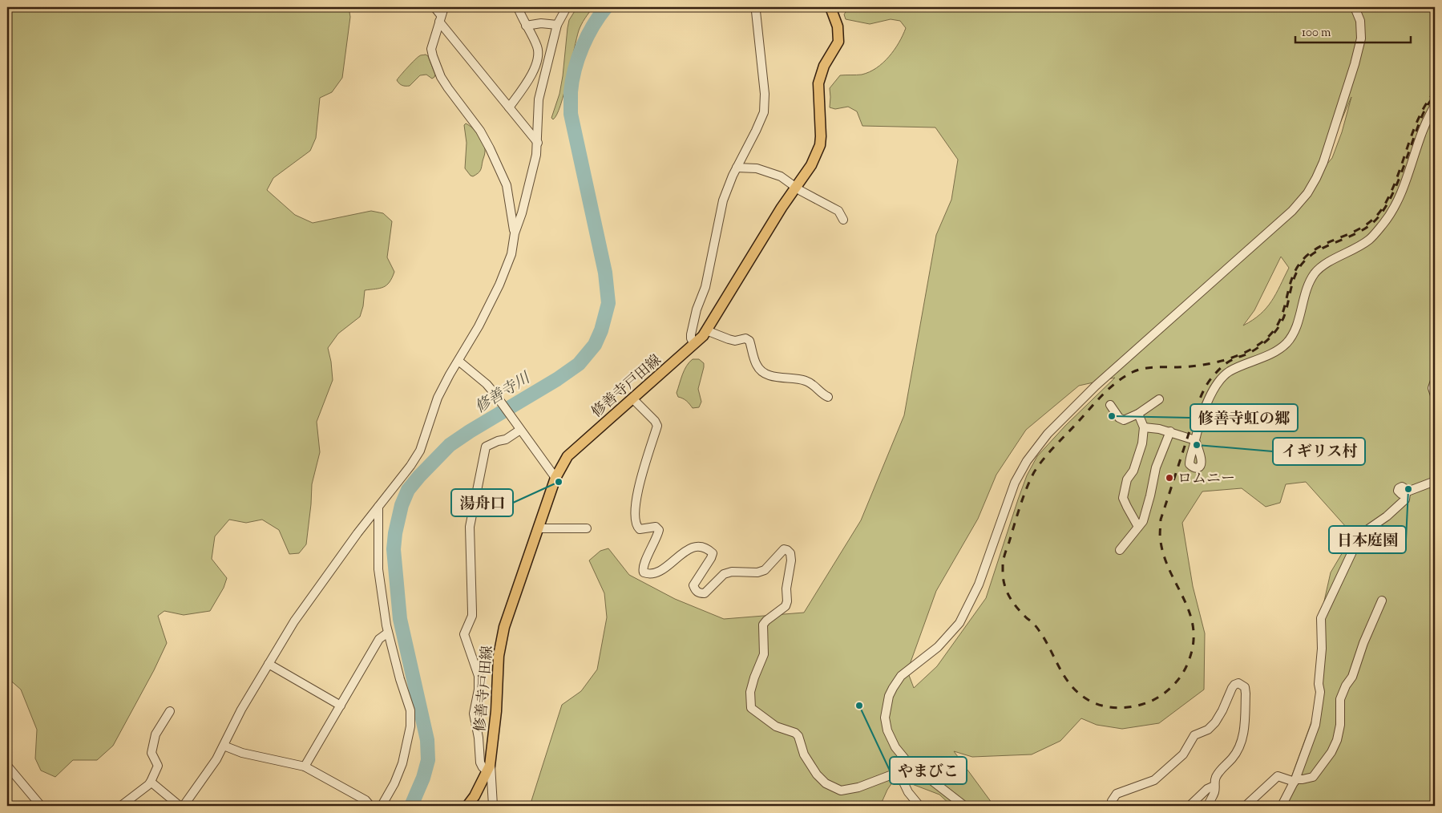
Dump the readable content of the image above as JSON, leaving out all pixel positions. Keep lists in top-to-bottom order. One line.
{"streets":{"main road":["修善寺戸田線"]},"water":["修善寺川"],"places":["修善寺虹の郷","イギリス村","ロムニー","湯舟口","日本庭園","やまびこ"],"scale_bar":"100 m"}
